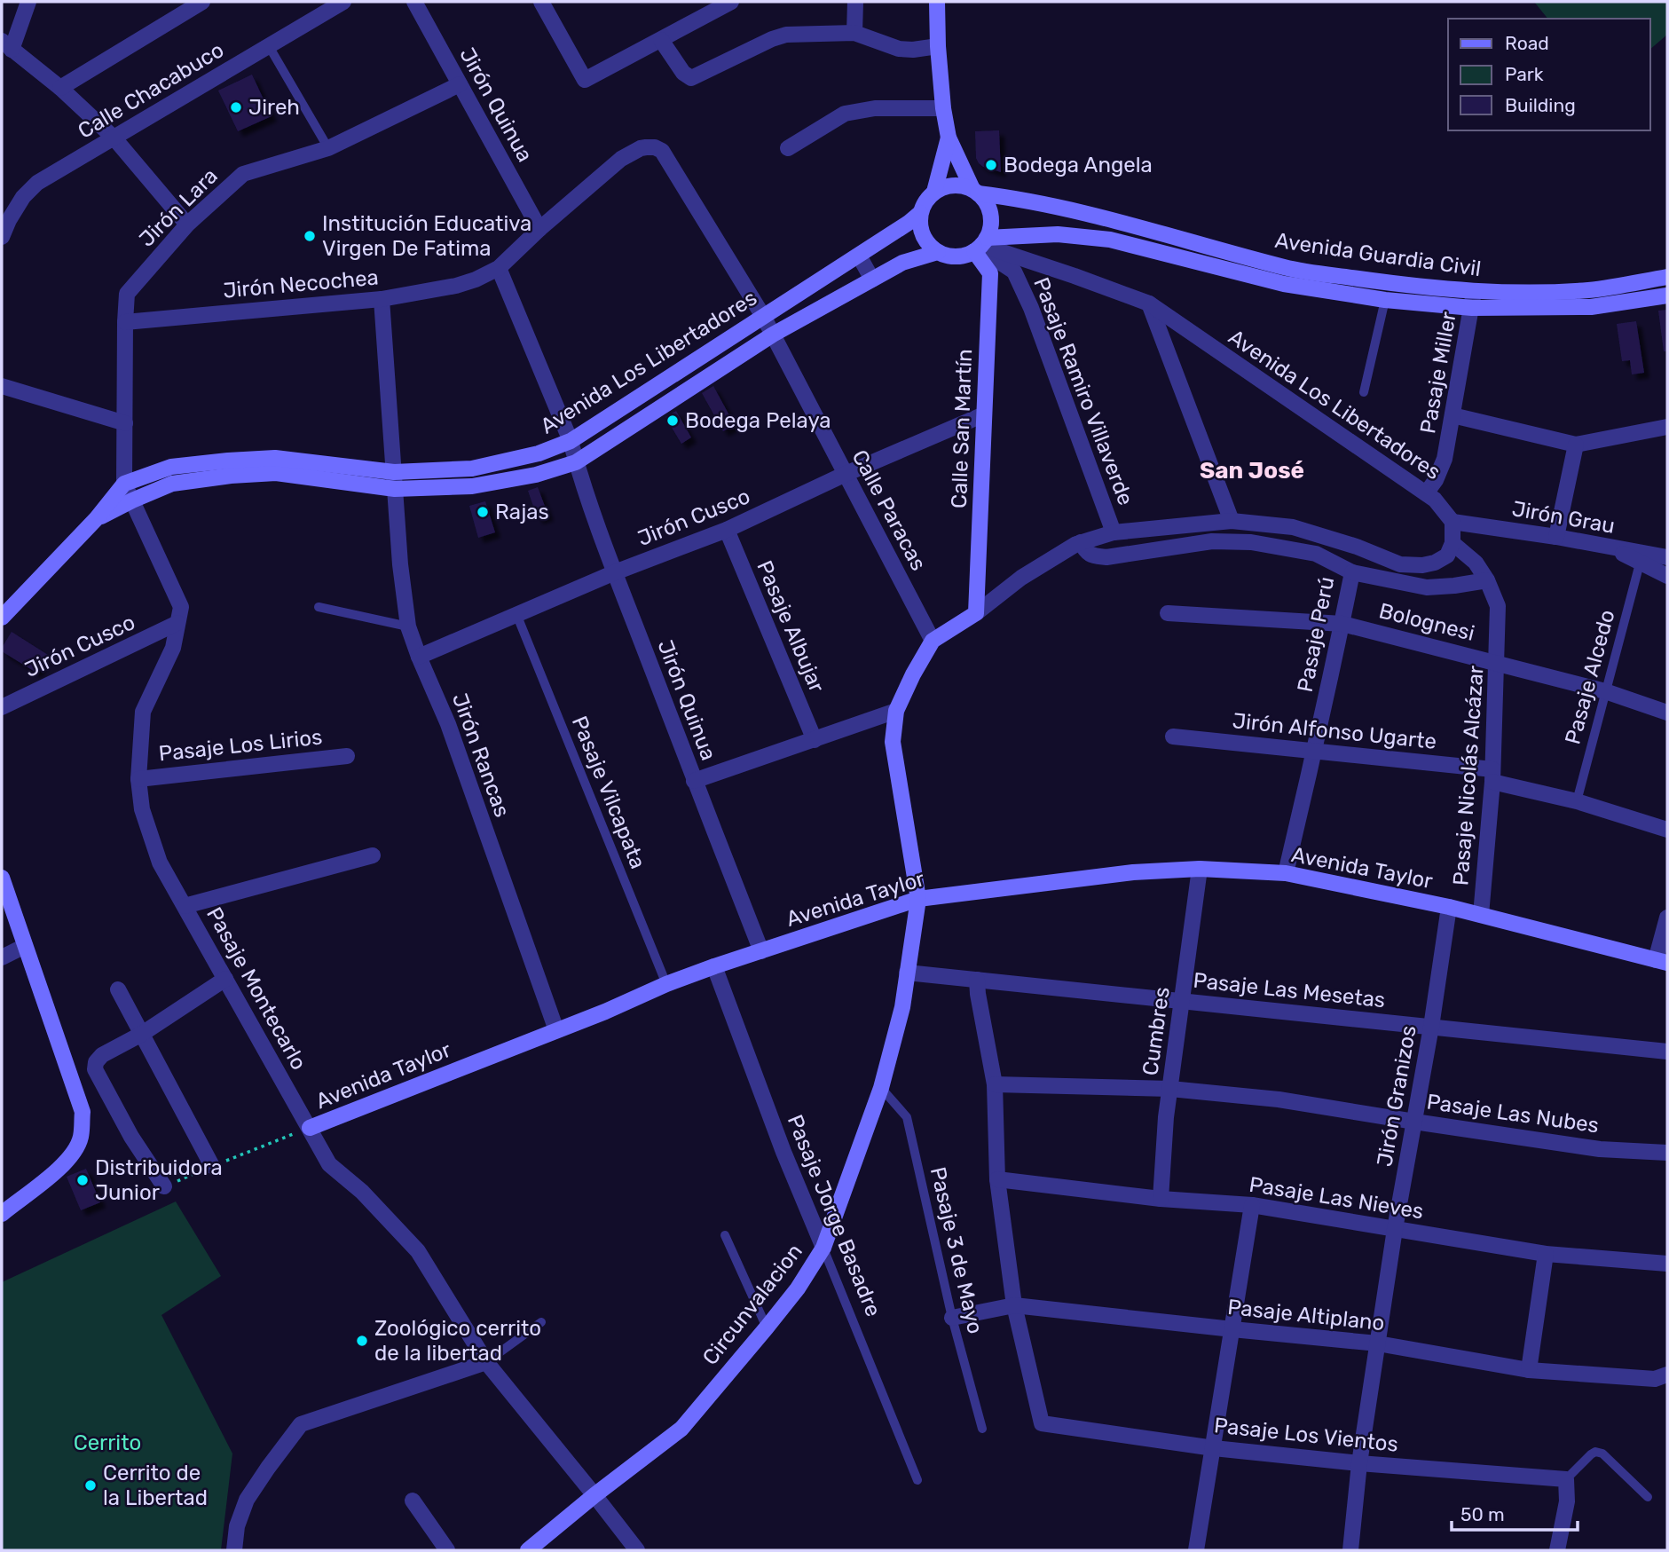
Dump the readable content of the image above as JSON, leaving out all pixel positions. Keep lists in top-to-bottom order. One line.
{"streets":{"street":["Calle Chacabuco","Jirón Quinua","Jirón Lara","Avenida Guardia Civil","Jirón Necochea","Avenida Los Libertadores","Pasaje Miller","Pasaje Ramiro Villaverde","Calle San Martín","Calle Paracas","Jirón Cusco","Jirón Grau","Bolognesi","Pasaje Albujar","Pasaje Perú","Jirón Alfonso Ugarte","Pasaje Los Lirios","Jirón Rancas","Pasaje Nicolás Alcázar","Avenida Taylor","Pasaje Montecarlo","Pasaje Las Mesetas","Cumbres","Jirón Granizos","Pasaje Las Nubes","Pasaje Las Nieves","Pasaje Jorge Basadre","Circunvalacion","Pasaje Altiplano","Pasaje Los Vientos"],"lane":["Pasaje Alcedo","Pasaje Vilcapata","Pasaje 3 de Mayo"]},"crossings":[["Jirón Quinua","Jirón Lara"],["Jirón Quinua","Jirón Necochea"],["Jirón Quinua","Avenida Los Libertadores"],["Jirón Quinua","Jirón Cusco"],["Jirón Quinua","Avenida Taylor"],["Jirón Lara","Jirón Necochea"],["Jirón Lara","Avenida Los Libertadores"],["Jirón Lara","Pasaje Montecarlo"],["Avenida Guardia Civil","Avenida Los Libertadores"],["Avenida Guardia Civil","Pasaje Miller"],["Avenida Guardia Civil","Pasaje Ramiro Villaverde"],["Avenida Guardia Civil","Calle San Martín"],["Jirón Necochea","Avenida Los Libertadores"],["Jirón Necochea","Calle Paracas"],["Jirón Necochea","Jirón Rancas"],["Avenida Los Libertadores","Pasaje Miller"],["Avenida Los Libertadores","Pasaje Ramiro Villaverde"],["Avenida Los Libertadores","Calle San Martín"],["Avenida Los Libertadores","Calle Paracas"],["Avenida Los Libertadores","Jirón Grau"],["Avenida Los Libertadores","Jirón Rancas"],["Avenida Los Libertadores","Pasaje Montecarlo"],["Pasaje Ramiro Villaverde","Calle San Martín"],["Calle San Martín","Jirón Cusco"],["Calle Paracas","Jirón Cusco"],["Jirón Cusco","Pasaje Albujar"],["Jirón Cusco","Jirón Rancas"],["Jirón Cusco","Pasaje Vilcapata"],["Jirón Cusco","Pasaje Montecarlo"],["Bolognesi","Pasaje Perú"],["Bolognesi","Pasaje Alcedo"],["Bolognesi","Pasaje Nicolás Alcázar"],["Pasaje Perú","Jirón Alfonso Ugarte"],["Pasaje Perú","Avenida Taylor"],["Pasaje Alcedo","Jirón Alfonso Ugarte"],["Jirón Alfonso Ugarte","Pasaje Nicolás Alcázar"],["Pasaje Los Lirios","Pasaje Montecarlo"],["Jirón Rancas","Avenida Taylor"],["Pasaje Nicolás Alcázar","Avenida Taylor"],["Pasaje Vilcapata","Avenida Taylor"],["Avenida Taylor","Pasaje Montecarlo"],["Avenida Taylor","Cumbres"],["Avenida Taylor","Jirón Granizos"],["Avenida Taylor","Pasaje Jorge Basadre"],["Avenida Taylor","Circunvalacion"],["Pasaje Montecarlo","Circunvalacion"],["Pasaje Las Mesetas","Cumbres"],["Pasaje Las Mesetas","Jirón Granizos"],["Pasaje Las Mesetas","Circunvalacion"],["Cumbres","Pasaje Las Nubes"],["Cumbres","Pasaje Las Nieves"],["Jirón Granizos","Pasaje Las Nubes"],["Jirón Granizos","Pasaje Las Nieves"],["Jirón Granizos","Pasaje Altiplano"],["Jirón Granizos","Pasaje Los Vientos"],["Pasaje Jorge Basadre","Circunvalacion"],["Pasaje 3 de Mayo","Circunvalacion"],["Pasaje 3 de Mayo","Pasaje Altiplano"],["Pasaje Altiplano","Pasaje Los Vientos"]],"districts":["San José"],"parks":["Cerrito"],"places":["Jireh","Bodega Angela","Institución Educativa Virgen De Fatima","Bodega Pelaya","Rajas","Distribuidora Junior","Zoológico cerrito de la libertad","Cerrito de la Libertad"],"legend":["Road","Park","Building"],"scale_bar":"50 m"}
